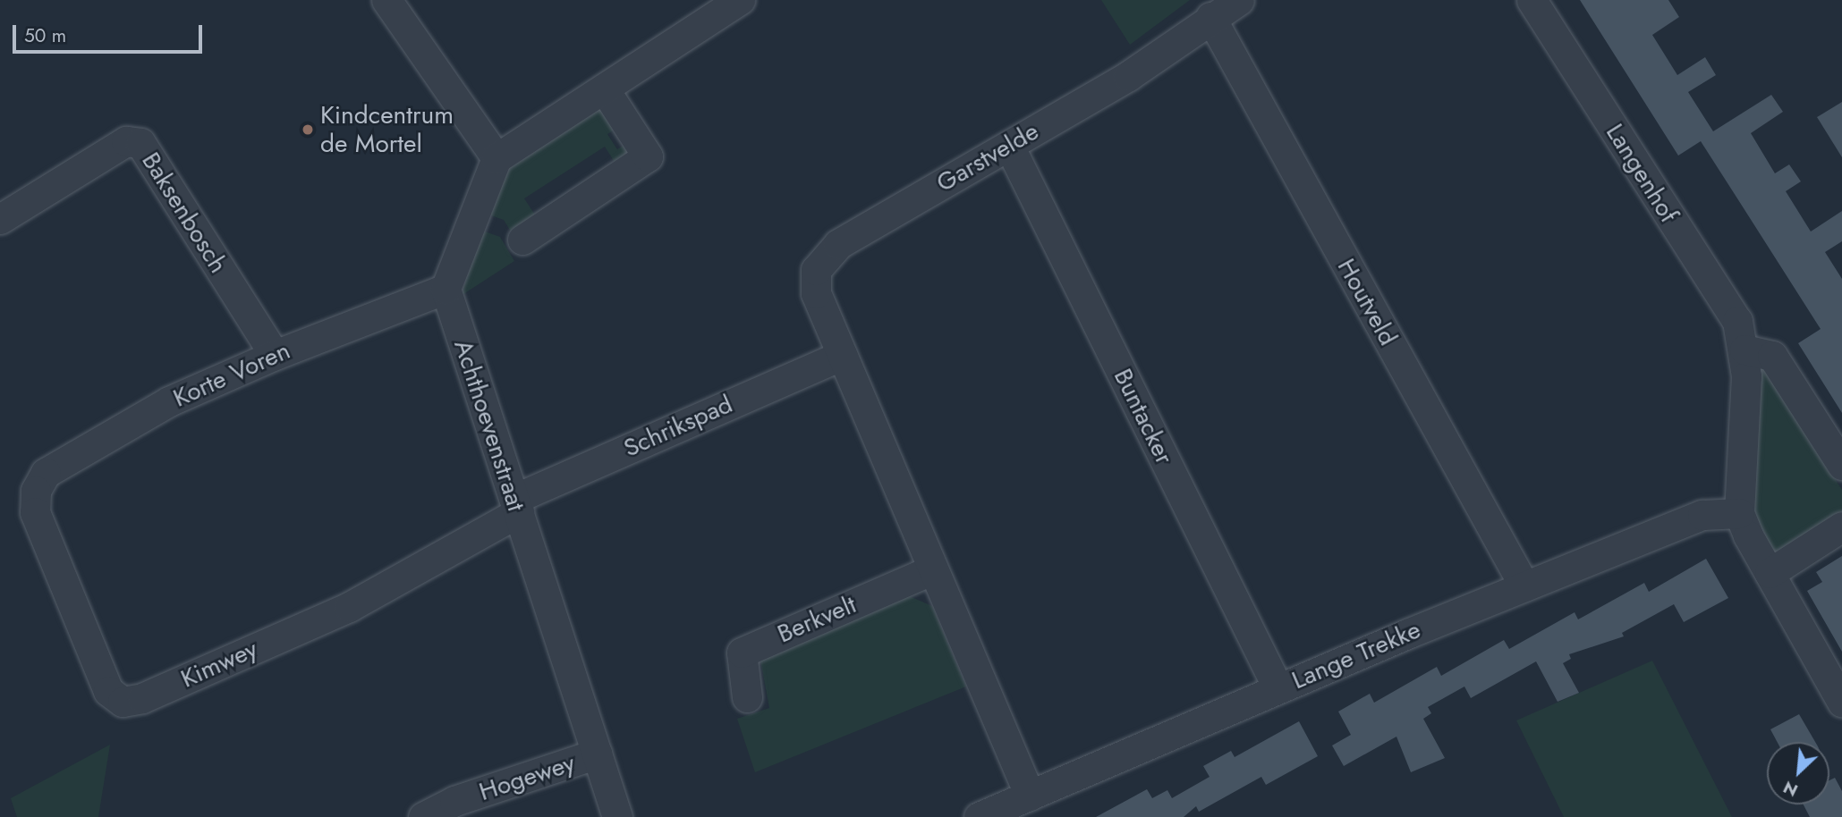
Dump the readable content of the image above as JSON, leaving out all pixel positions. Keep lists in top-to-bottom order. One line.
{"streets":{"street":["Garstvelde","Langenhof","Baksenbosch","Houtveld","Korte Voren","Buntacker","Achthoevenstraat","Schrikspad","Berkvelt","Lange Trekke","Kimwey","Hogewey"]},"crossings":[["Garstvelde","Houtveld"],["Garstvelde","Buntacker"],["Garstvelde","Schrikspad"],["Langenhof","Lange Trekke"],["Baksenbosch","Korte Voren"],["Houtveld","Lange Trekke"],["Korte Voren","Achthoevenstraat"],["Korte Voren","Kimwey"],["Buntacker","Lange Trekke"],["Achthoevenstraat","Schrikspad"],["Achthoevenstraat","Kimwey"],["Achthoevenstraat","Hogewey"],["Schrikspad","Kimwey"]],"places":["Kindcentrum de Mortel"],"scale_bar":"50 m","north":"bottom left"}
